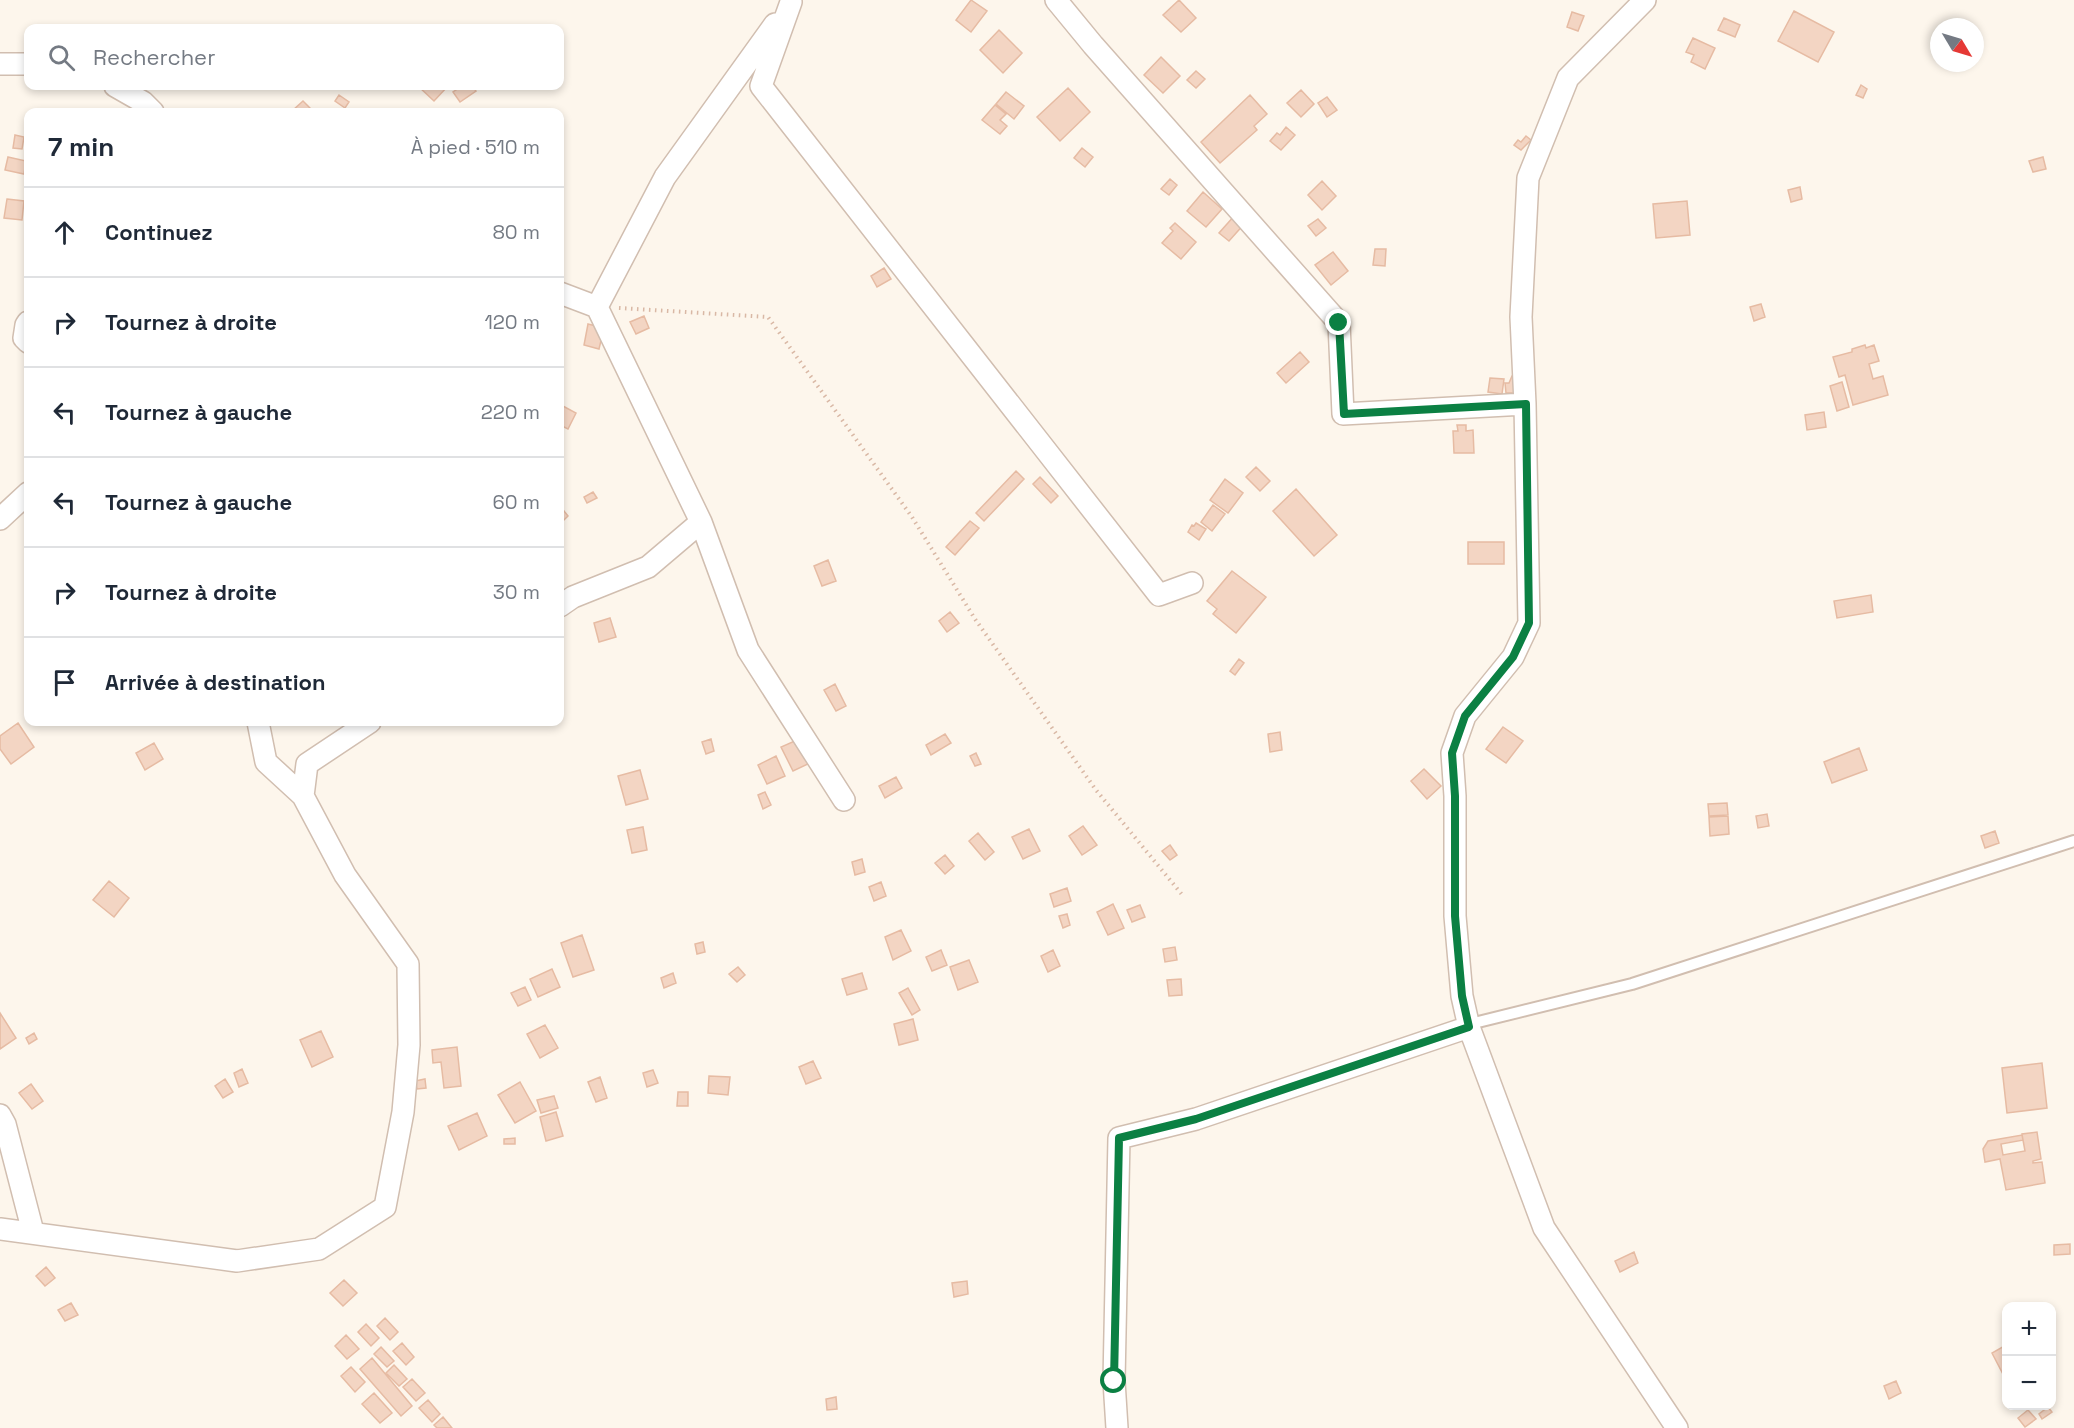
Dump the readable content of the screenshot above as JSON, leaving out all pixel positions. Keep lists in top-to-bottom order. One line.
{"north":"bottom right","page":{"search":"Rechercher","heading":["7 min","À pied · 510 m"],"list":[["Continuez","80 m"],["Tournez à droite","120 m"],["Tournez à gauche","220 m"],["Tournez à gauche","60 m"],["Tournez à droite","30 m"],"Arrivée à destination"],"map_buttons":["+","−"]}}
